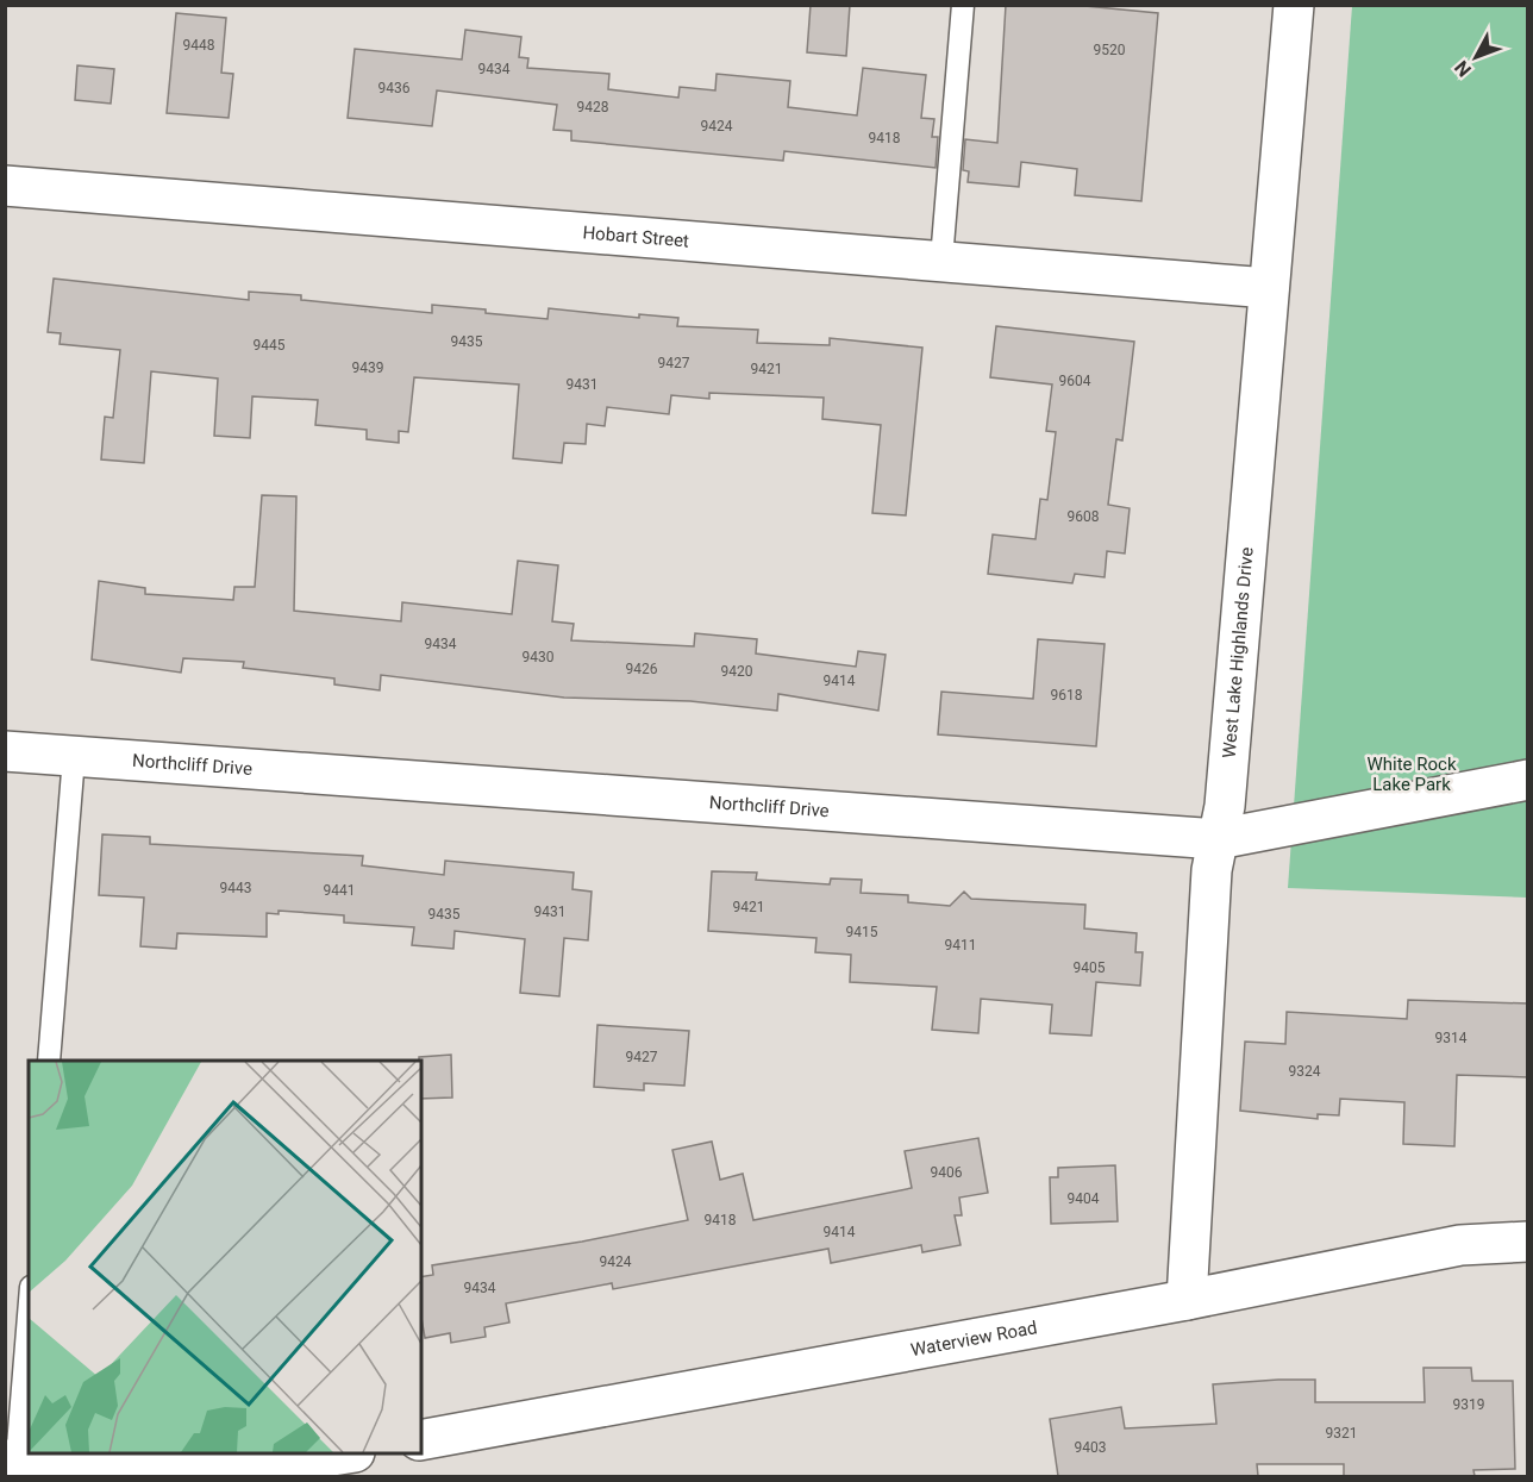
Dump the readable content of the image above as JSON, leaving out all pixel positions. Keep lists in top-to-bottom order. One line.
{"streets":{"street":["Hobart Street","West Lake Highlands Drive","Northcliff Drive","Waterview Road"]},"crossings":[["Hobart Street","West Lake Highlands Drive"],["West Lake Highlands Drive","Northcliff Drive"],["West Lake Highlands Drive","Waterview Road"]],"parks":["White Rock Lake Park"],"house_numbers":["9448","9520","9434","9436","9428","9424","9418","9435","9445","9427","9439","9421","9604","9431","9608","9434","9430","9426","9420","9414","9618","9443","9441","9421","9431","9435","9415","9411","9405","9314","9427","9324","9406","9404","9418","9414","9424","9434","9319","9321","9403"],"north":"bottom left"}
